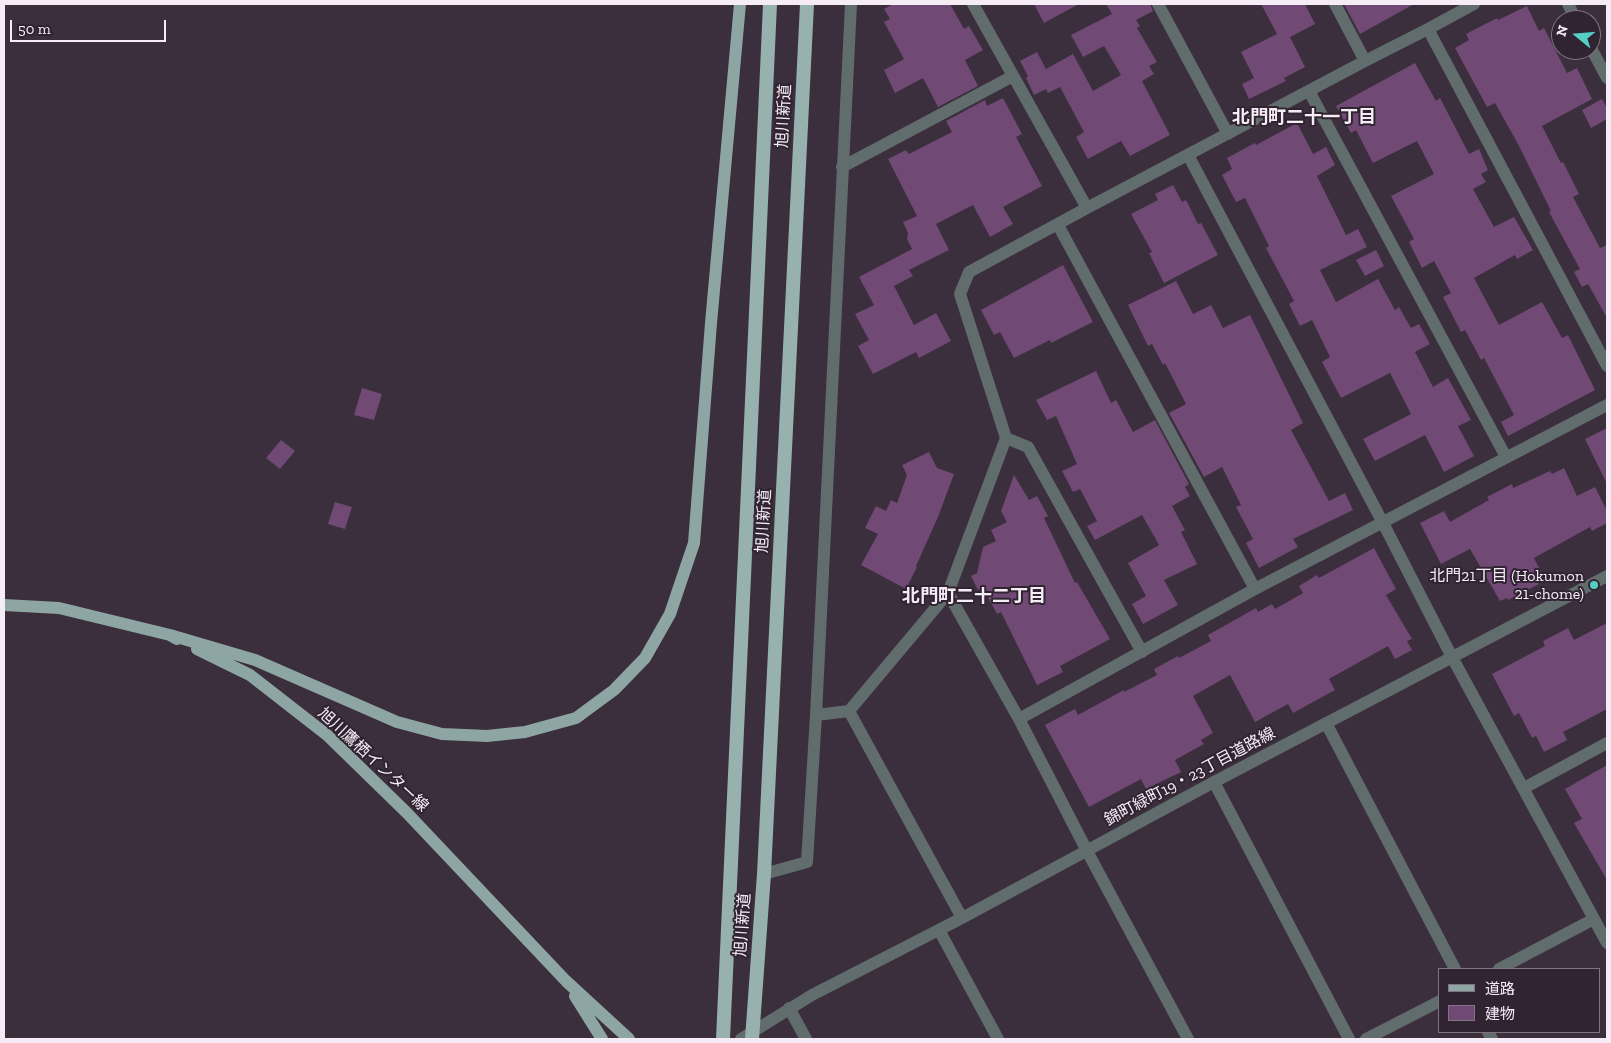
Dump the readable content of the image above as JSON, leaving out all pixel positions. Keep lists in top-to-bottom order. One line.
{"streets":{"highway":["旭川新道"],"main road":["旭川鷹栖インター線"],"street":["錦町緑町19・23丁目道路線"]},"crossings":[["旭川新道","錦町緑町19・23丁目道路線"]],"districts":["北門町二十一丁目","北門町二十二丁目"],"places":["北門21丁目 (Hokumon 21-chome)"],"legend":["道路","建物"],"scale_bar":"50 m","north":"left"}
